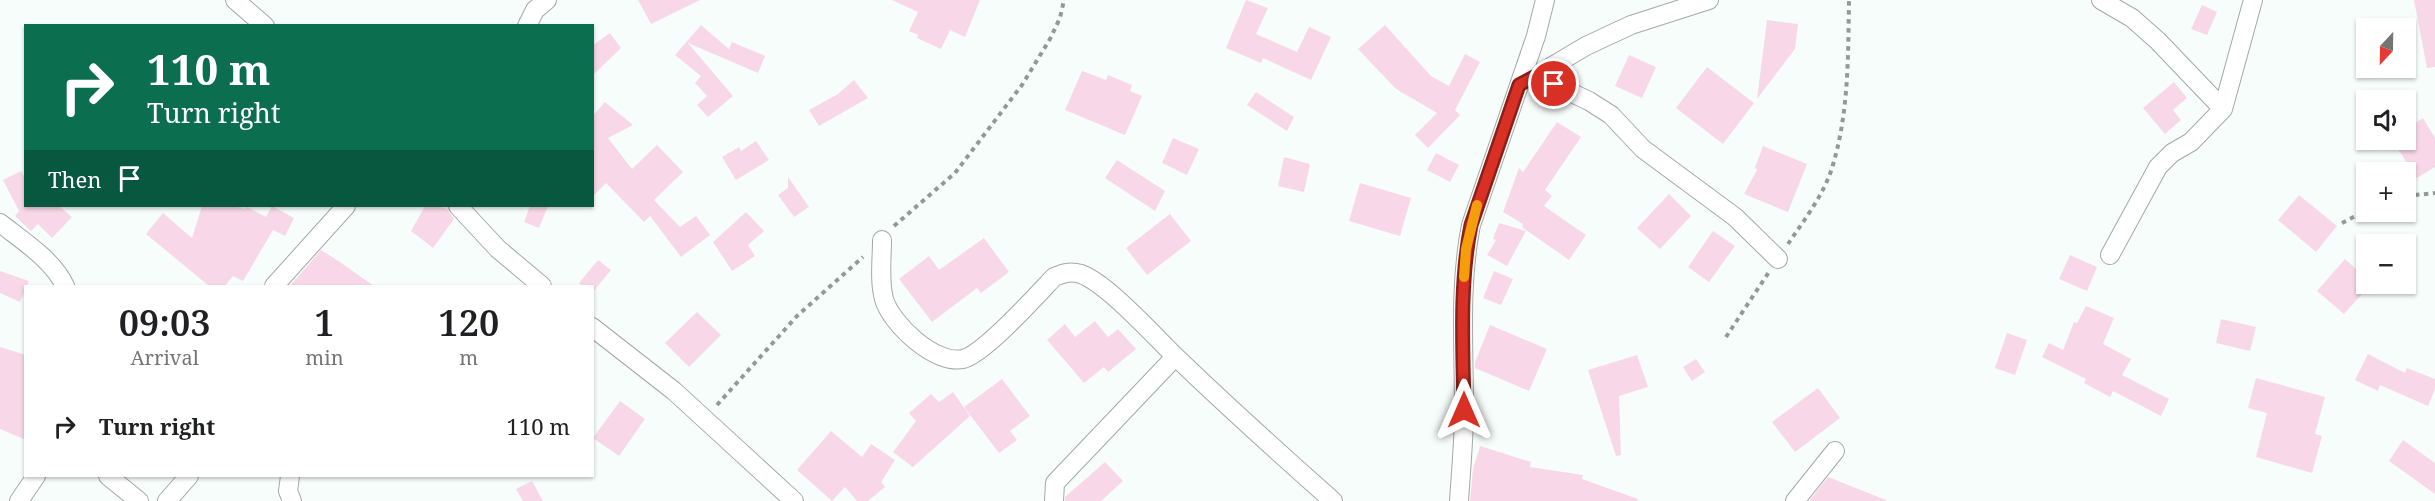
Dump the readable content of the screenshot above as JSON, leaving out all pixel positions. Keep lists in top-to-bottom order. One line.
{"north":"bottom","page":{"map_buttons":["+","−"],"turn":["110 m","Turn right"],"then":"Then","eta":["09:03","Arrival","1","min","120","m"],"list":[{"name":"Turn right","value":"110 m"}]}}
